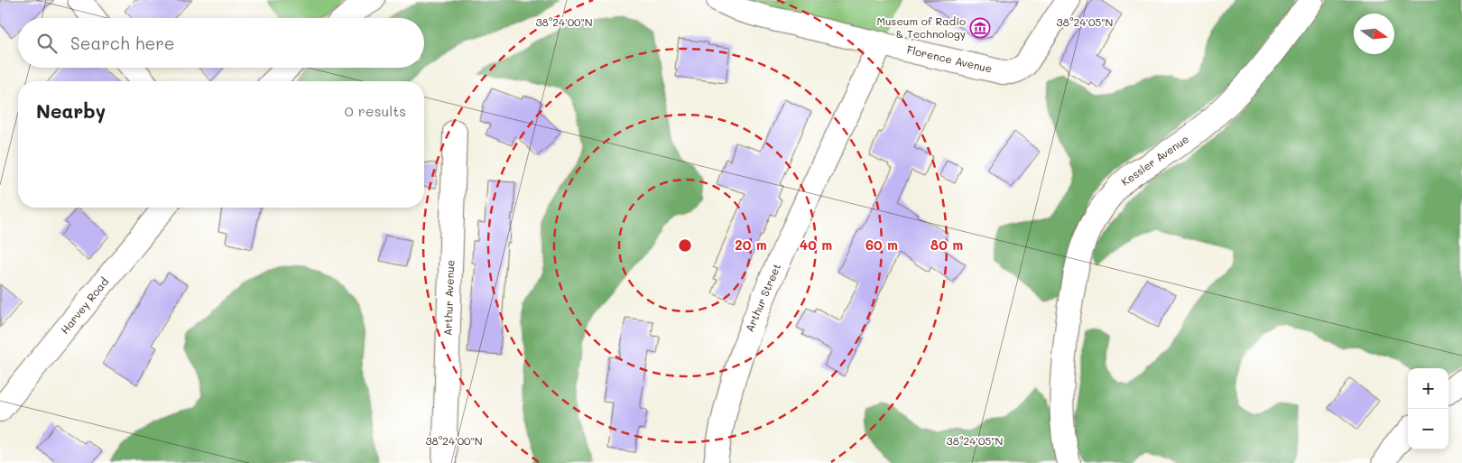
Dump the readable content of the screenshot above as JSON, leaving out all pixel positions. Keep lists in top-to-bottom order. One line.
{"streets":{"street":["Florence Avenue","Kessler Avenue","Arthur Avenue","Arthur Street","Harvey Road"]},"crossings":[["Florence Avenue","Arthur Street"]],"places":{"museum":["Museum of Radio & Technology"]},"north":"right","page":{"search":"Search here","heading":["Nearby","0 results"],"map_buttons":["+","−"]},"coordinates":["38°24'00\"N","38°24'05\"N"],"rings":["20 m","40 m","60 m","80 m"]}
